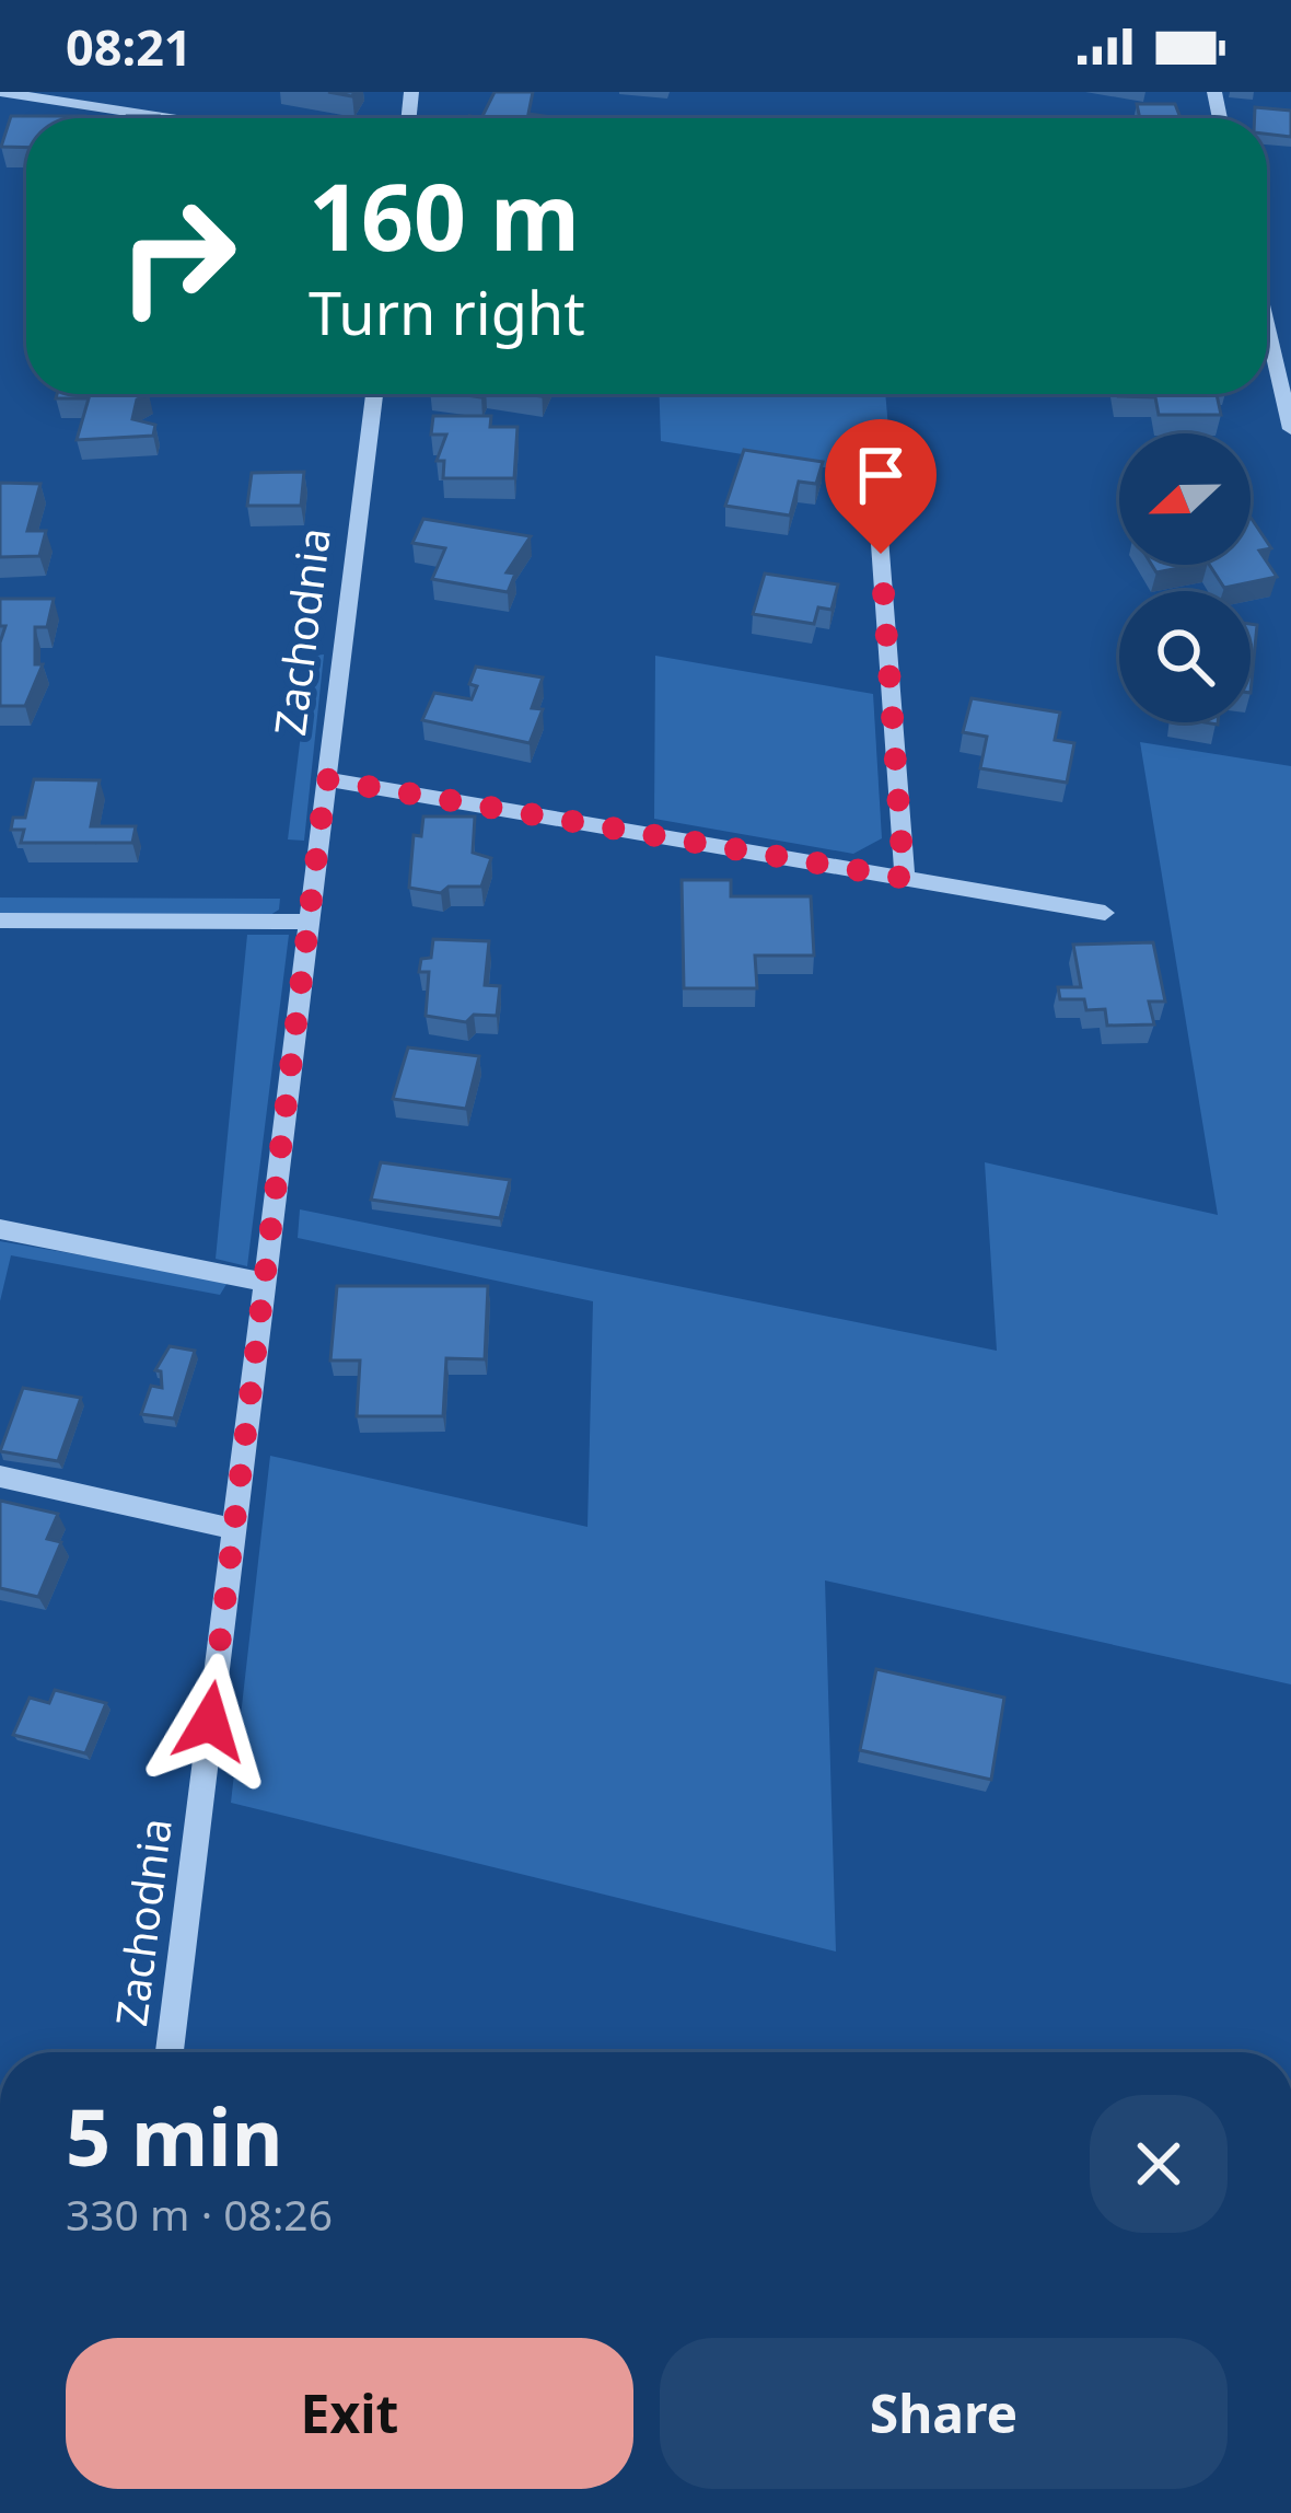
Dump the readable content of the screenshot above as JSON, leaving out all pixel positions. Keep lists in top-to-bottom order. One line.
{"streets":{"street":["Zachodnia"]},"north":"left","page":{"status":"08:21","turn":["160 m","Turn right"],"heading":["5 min","330 m · 08:26"],"buttons":["Exit","Share"]}}
